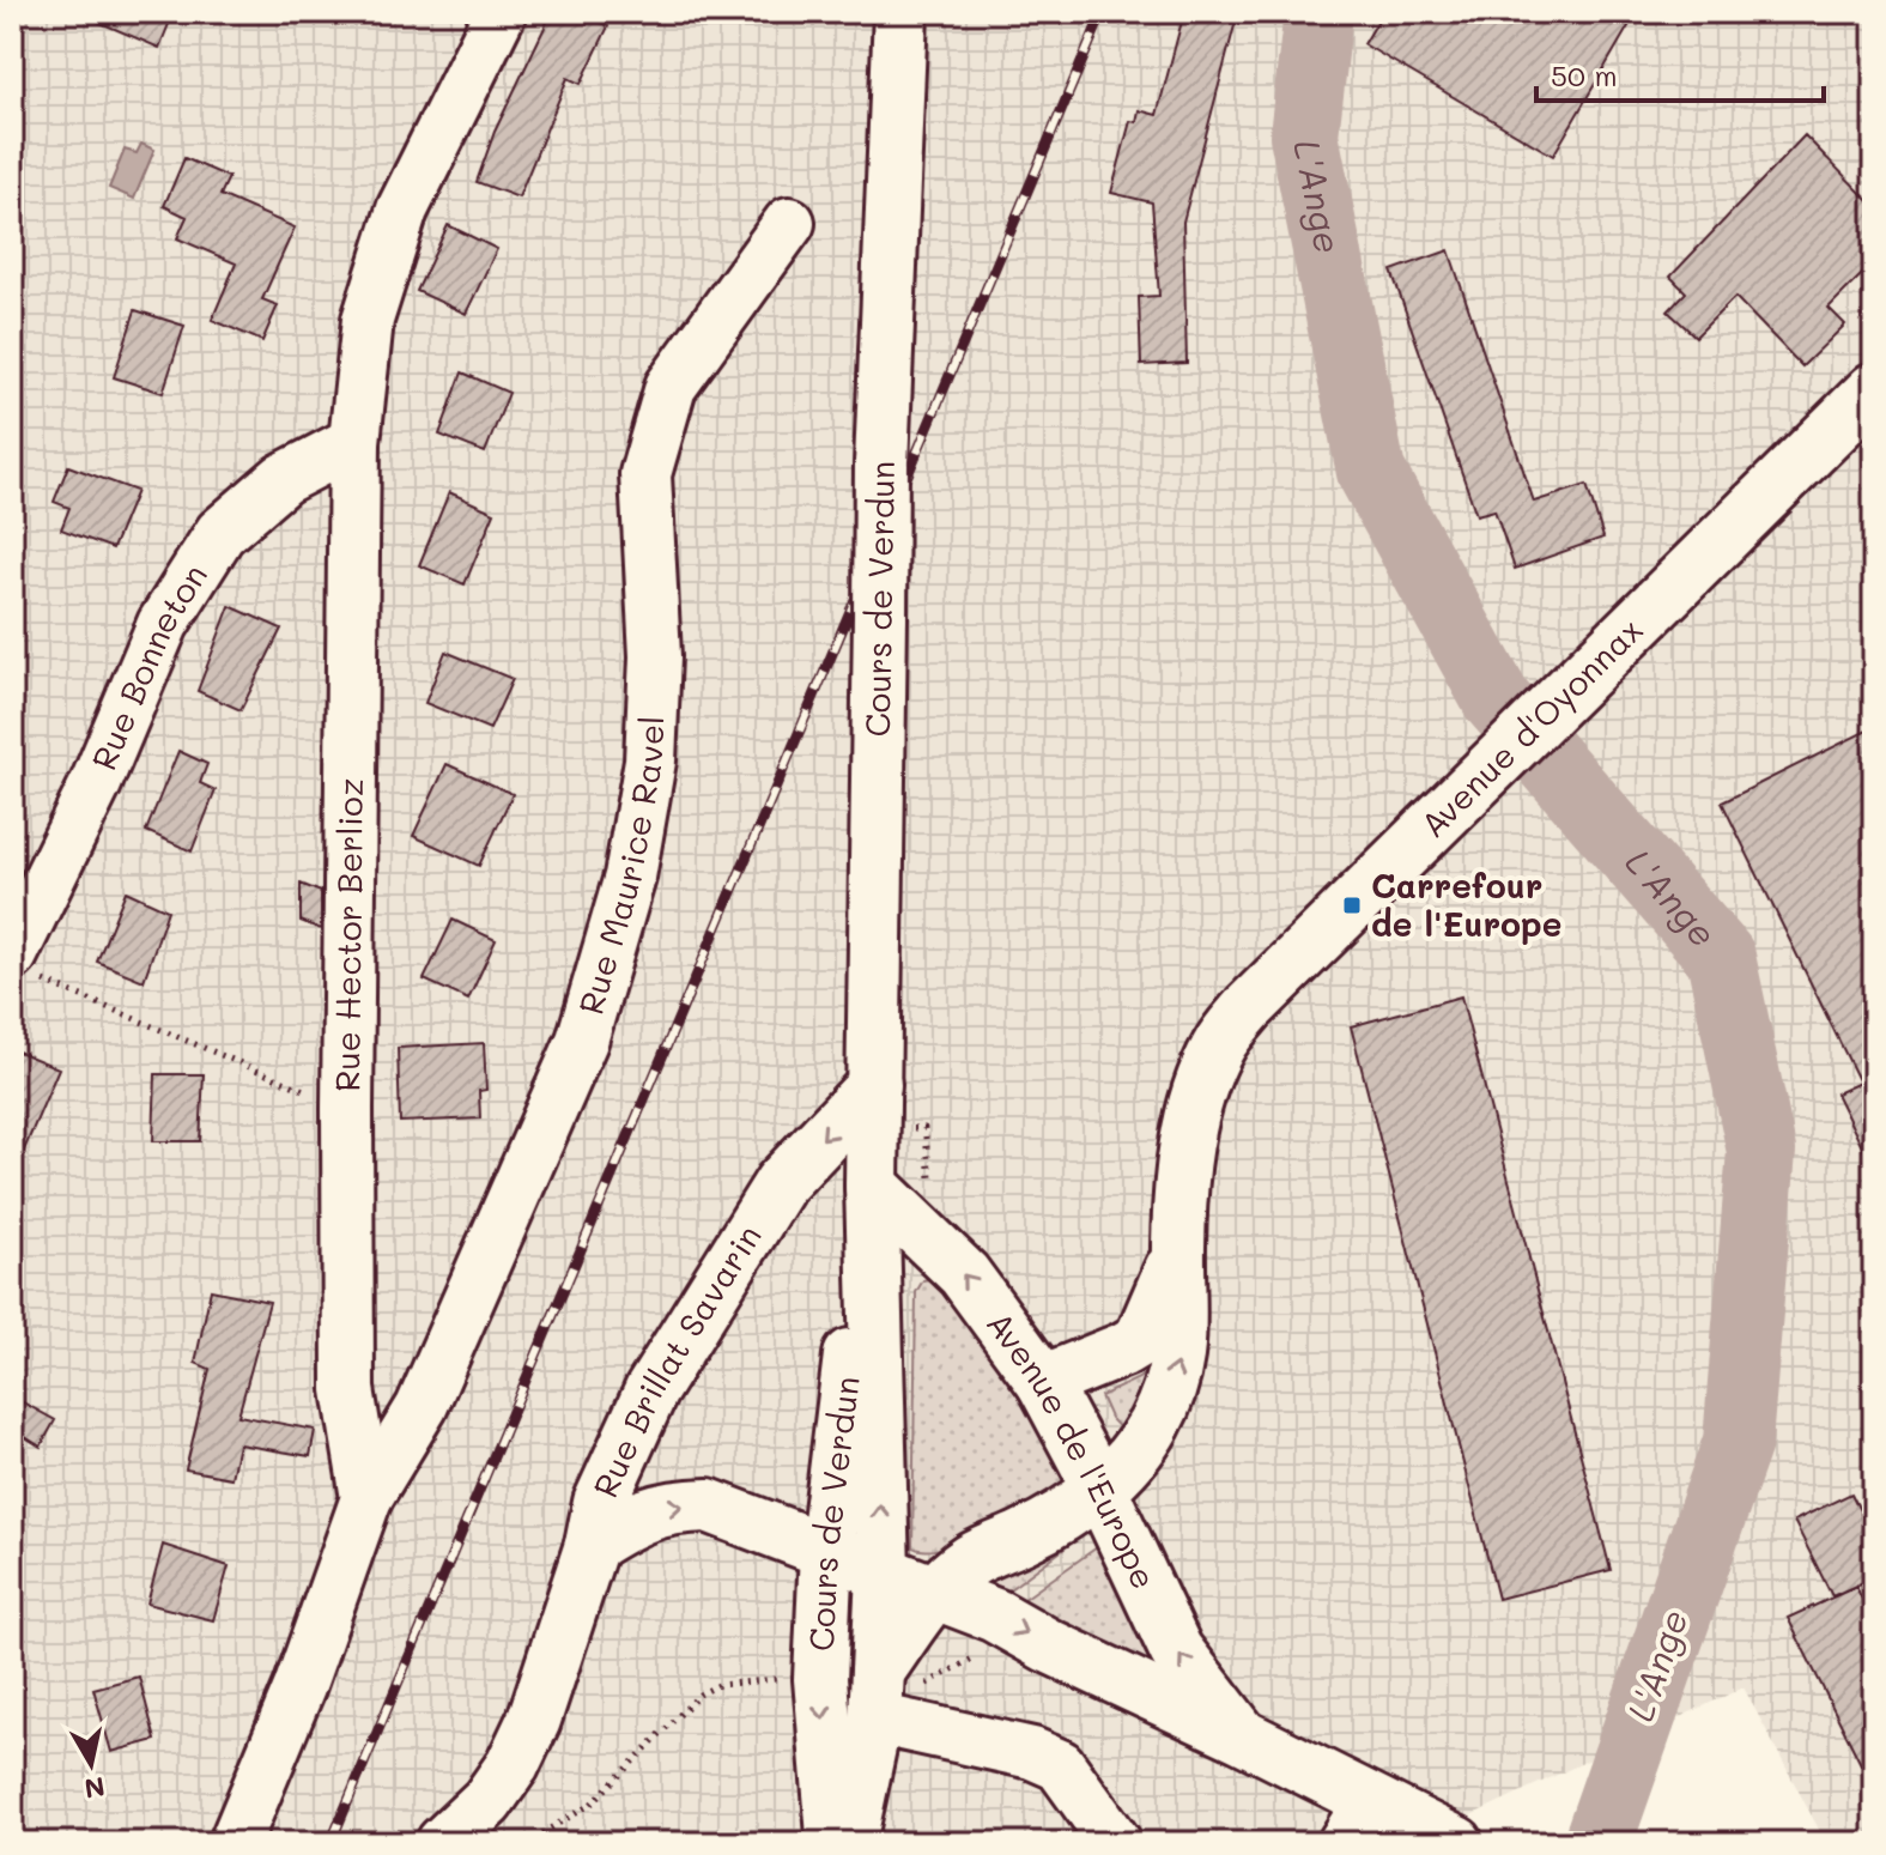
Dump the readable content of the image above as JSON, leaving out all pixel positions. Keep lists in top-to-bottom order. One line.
{"streets":{"main road":["Cours de Verdun","Avenue d'Oyonnax","Rue Brillat Savarin","Avenue de l'Europe"],"street":["Rue Bonneton","Rue Maurice Ravel","Rue Hector Berlioz"]},"crossings":[["Cours de Verdun","Rue Brillat Savarin"],["Cours de Verdun","Avenue de l'Europe"],["Rue Bonneton","Rue Hector Berlioz"],["Avenue d'Oyonnax","Avenue de l'Europe"],["Rue Maurice Ravel","Rue Hector Berlioz"],["Rue Brillat Savarin","Avenue de l'Europe"]],"water":["L'Ange"],"places":{"transit":["Carrefour de l'Europe"]},"scale_bar":"50 m","north":"bottom"}
